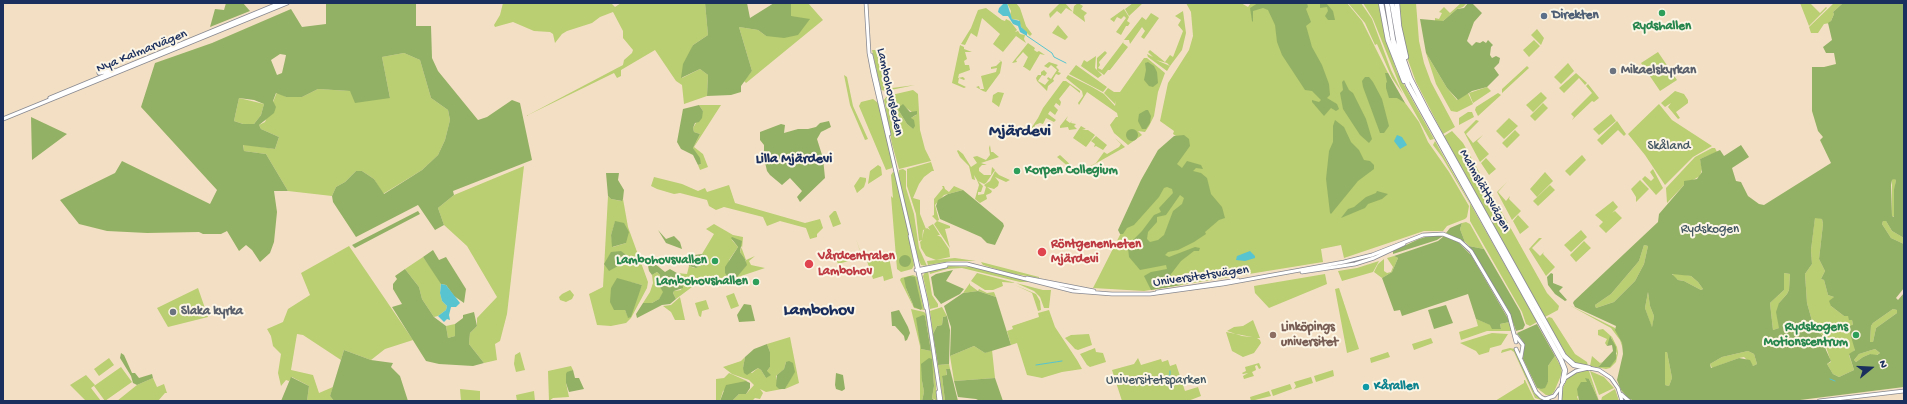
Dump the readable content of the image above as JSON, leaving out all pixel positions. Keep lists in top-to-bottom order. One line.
{"streets":{"highway":["Malmslättsvägen"],"main road":["Nya Kalmarvägen","Lambohovsleden","Universitetsvägen"]},"crossings":[["Lambohovsleden","Universitetsvägen"]],"districts":["Mjärdevi","Lilla Mjärdevi","Lambohov"],"parks":["Skåland","Rydskogen","Universitetsparken"],"places":["Rydshallen","Direkten","Mikaelskyrkan","Korpen Collegium","Röntgenenheten Mjärdevi","Lambohovsvallen","Vårdcentralen Lambohov","Lambohovshallen","Slaka kyrka","Linköpings universitet","Rydskogens Motionscentrum","Kårallen"],"north":"right"}
